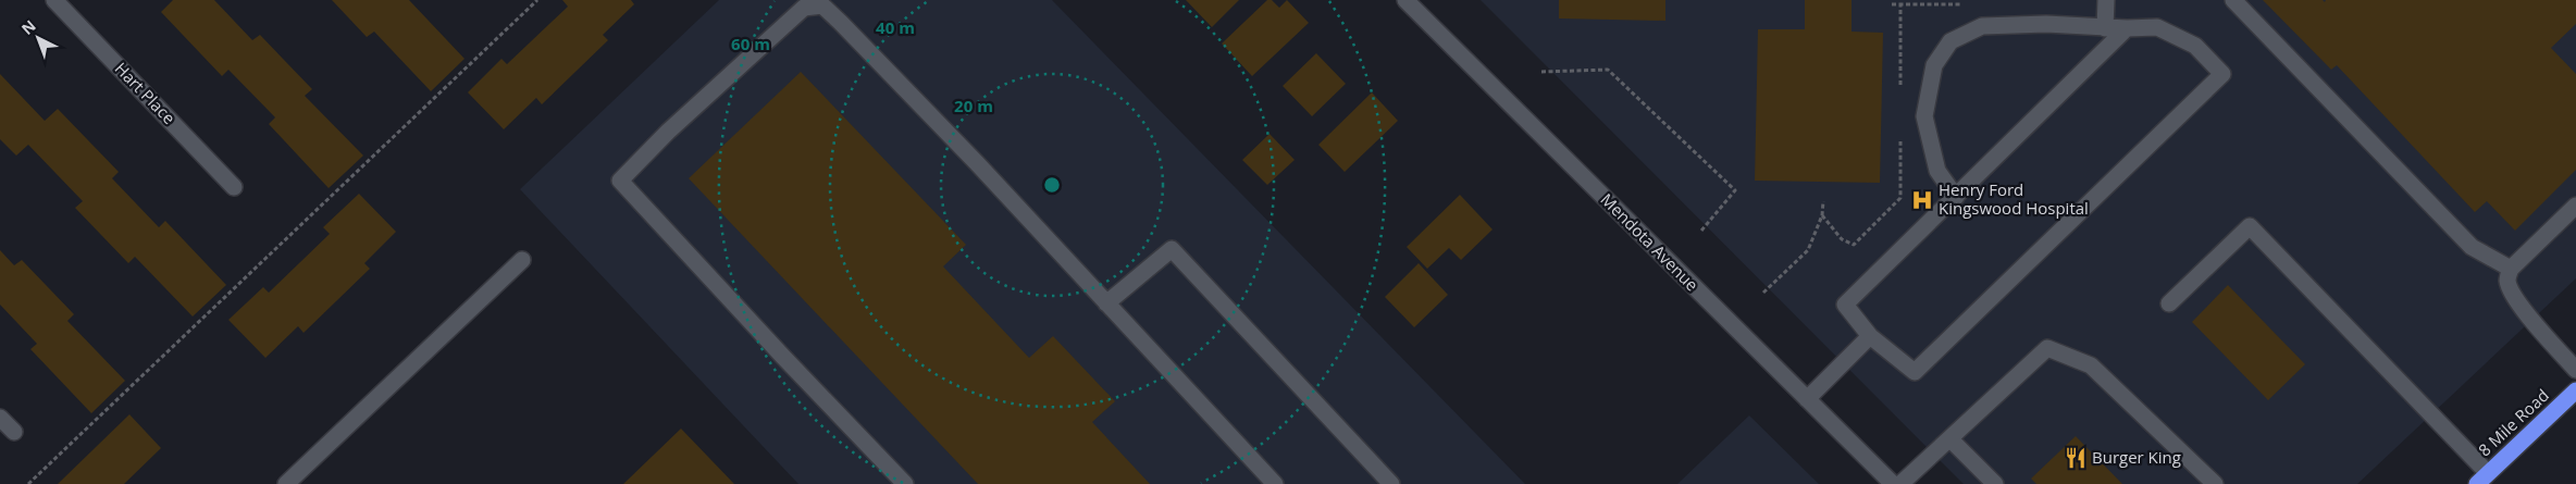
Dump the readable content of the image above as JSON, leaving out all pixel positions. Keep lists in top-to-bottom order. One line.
{"streets":{"highway":["8 Mile Road"],"street":["Hart Place","Mendota Avenue"]},"places":{"hospital":["Henry Ford Kingswood Hospital"],"restaurant":["Burger King"]},"north":"top left","rings":["40 m","60 m","20 m"]}
